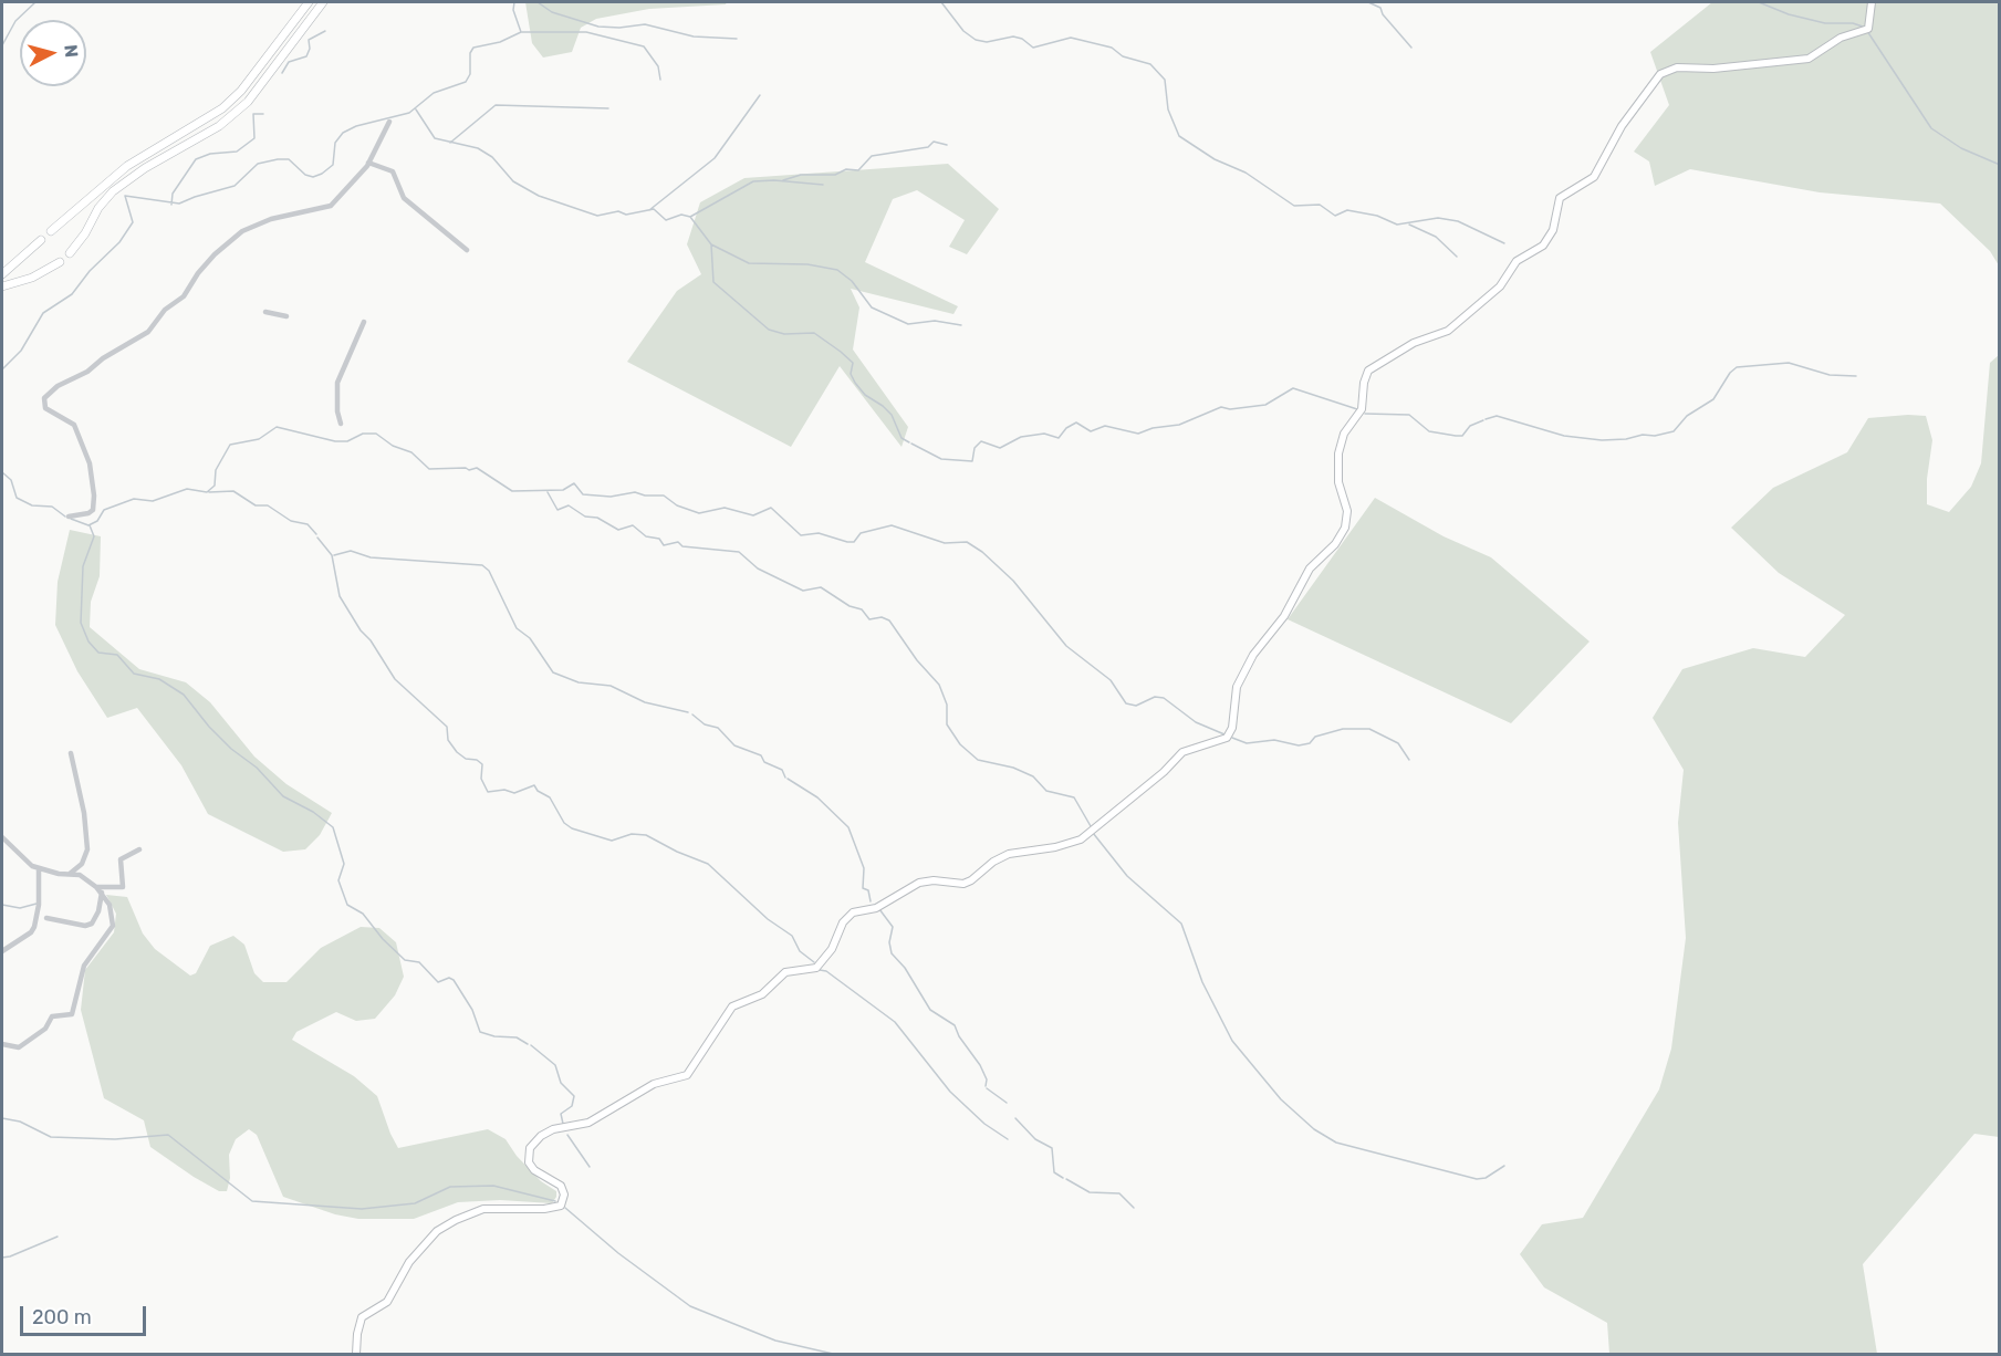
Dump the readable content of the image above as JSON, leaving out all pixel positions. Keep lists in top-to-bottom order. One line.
{"scale_bar":"200 m","north":"right"}
